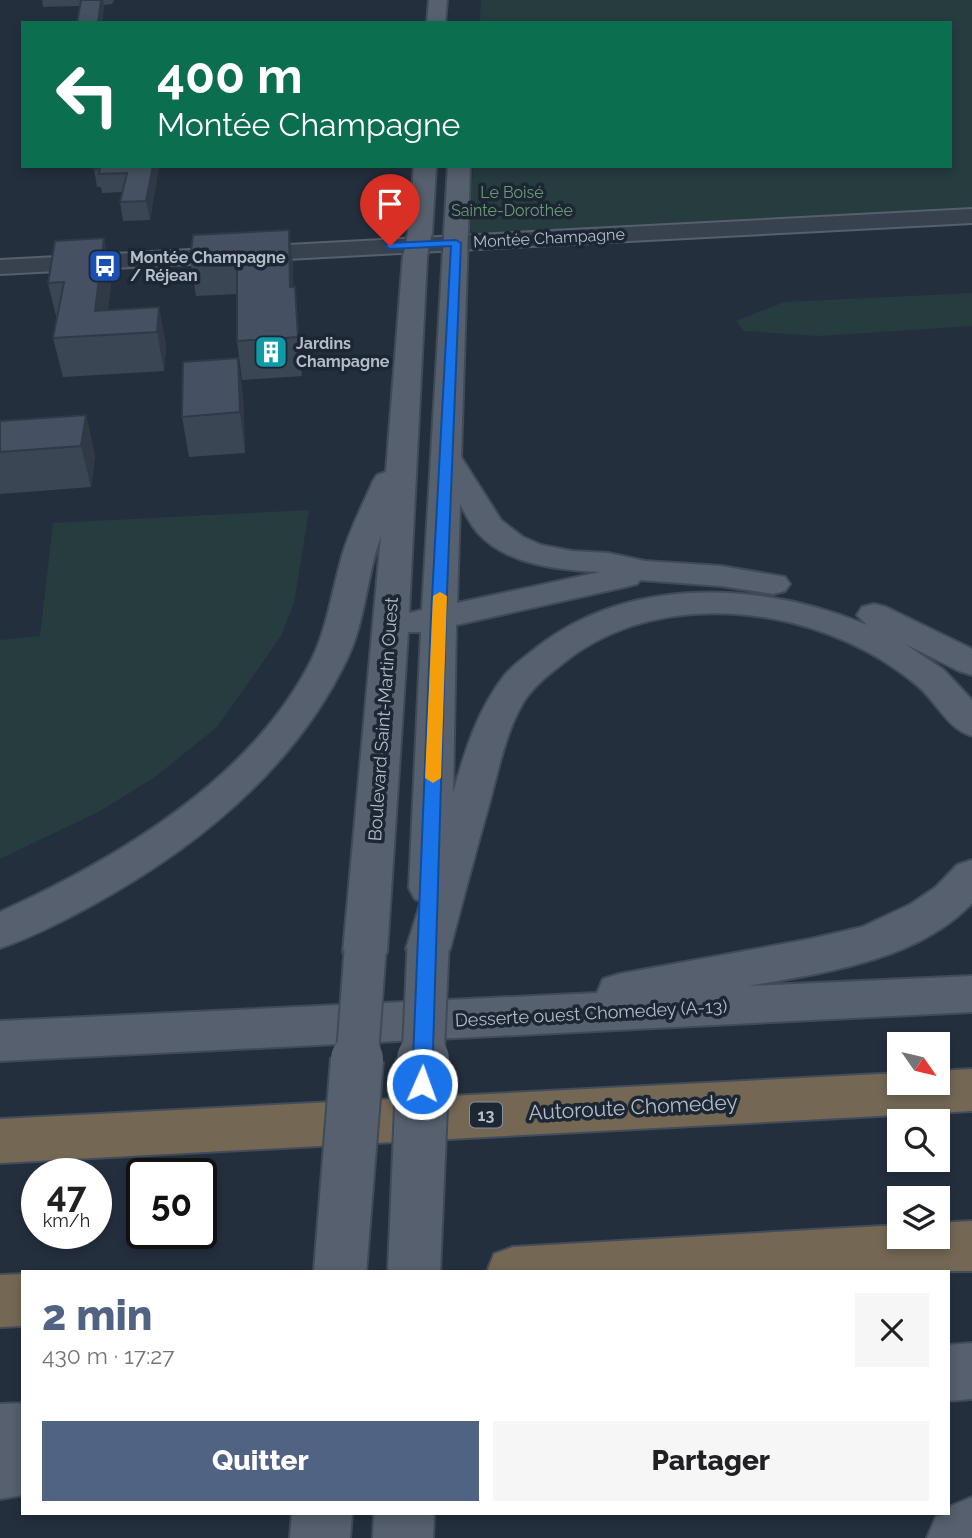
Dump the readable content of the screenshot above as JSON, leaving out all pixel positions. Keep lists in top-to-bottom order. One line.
{"streets":{"highway":["Autoroute Chomedey","13"],"main road":["Boulevard Saint-Martin Ouest","Desserte ouest Chomedey (A-13)"],"street":["Montée Champagne"]},"crossings":[["Montée Champagne","Boulevard Saint-Martin Ouest"]],"parks":["Le Boisé Sainte-Dorothée"],"places":{"bus stop":["Montée Champagne / Réjean"],"building":["Jardins Champagne"]},"north":"bottom right","page":{"turn":["400 m","Montée Champagne"],"speed":"47 km/h","limit":"50","heading":["2 min","430 m · 17:27"],"buttons":["Quitter","Partager"]}}
